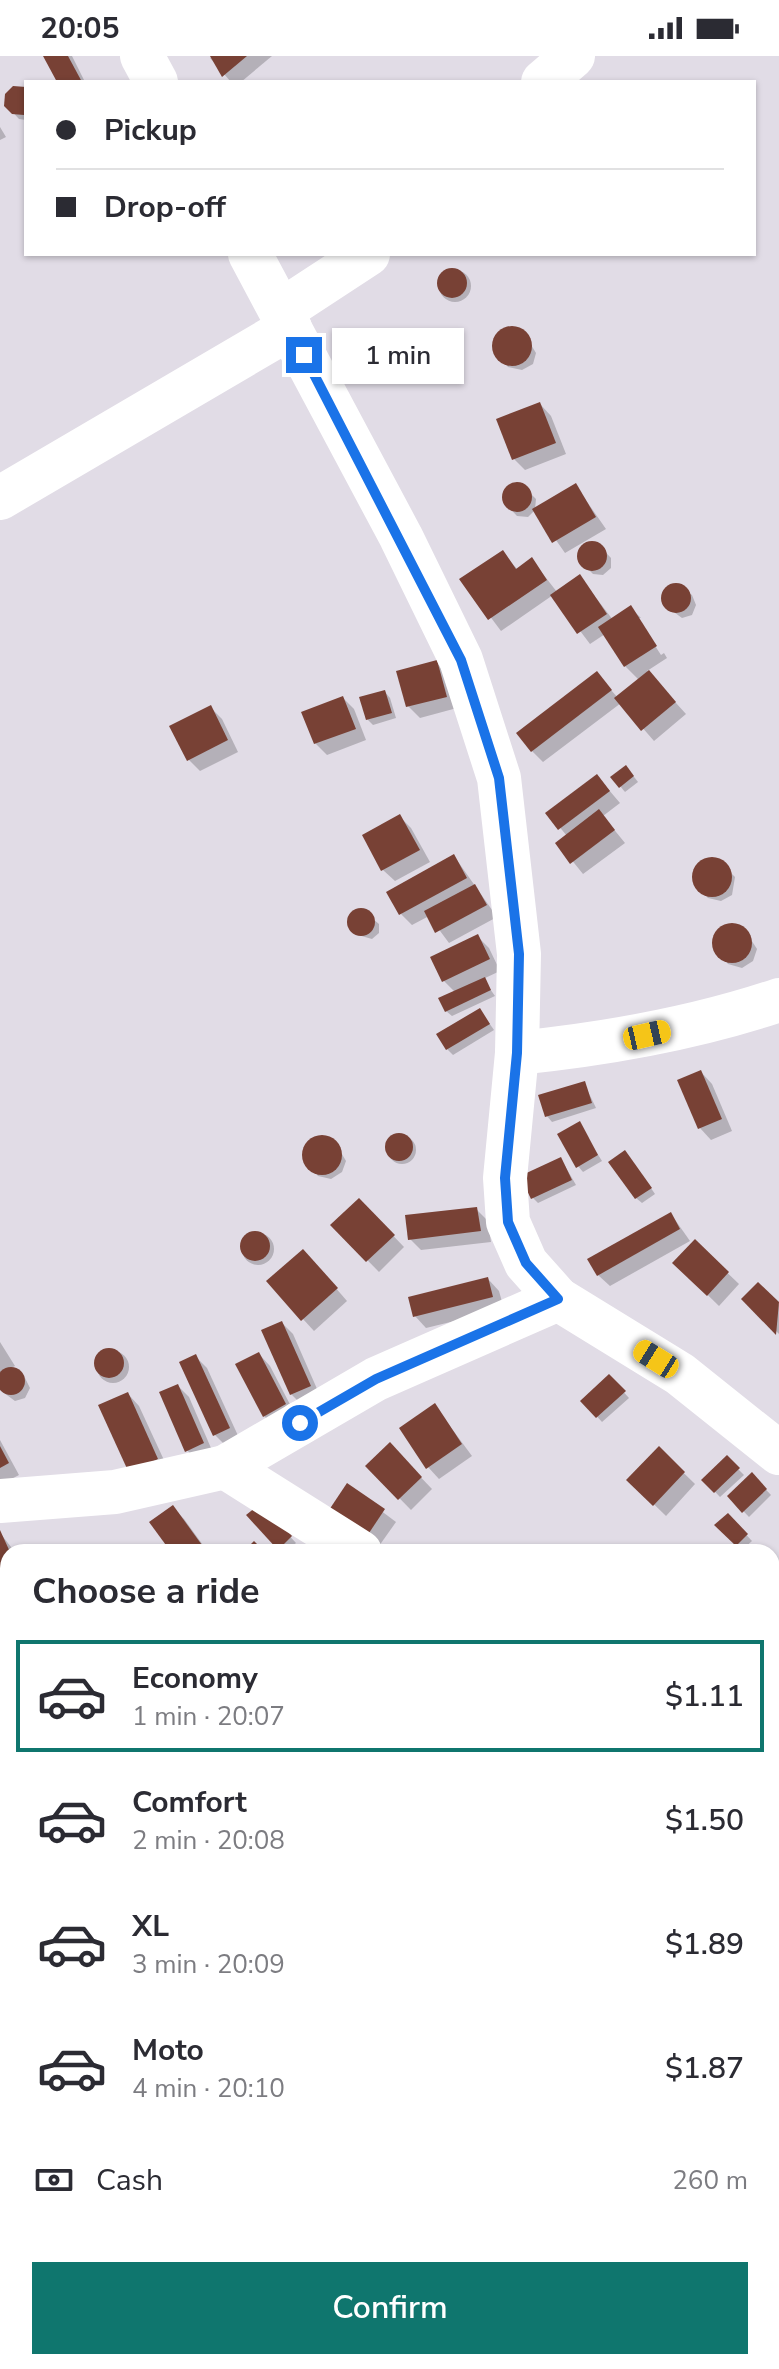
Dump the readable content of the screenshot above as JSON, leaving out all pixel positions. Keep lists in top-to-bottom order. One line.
{"page":{"status":"20:05","banner":["Pickup","Drop-off"],"bubble":"1 min","heading":"Choose a ride","list":[{"name":"Economy","note":"1 min · 20:07","value":"$1.11"},{"name":"Comfort","note":"2 min · 20:08","value":"$1.50"},{"name":"XL","note":"3 min · 20:09","value":"$1.89"},{"name":"Moto","note":"4 min · 20:10","value":"$1.87"}],"pay":["Cash","260 m"],"buttons":"Confirm"}}
